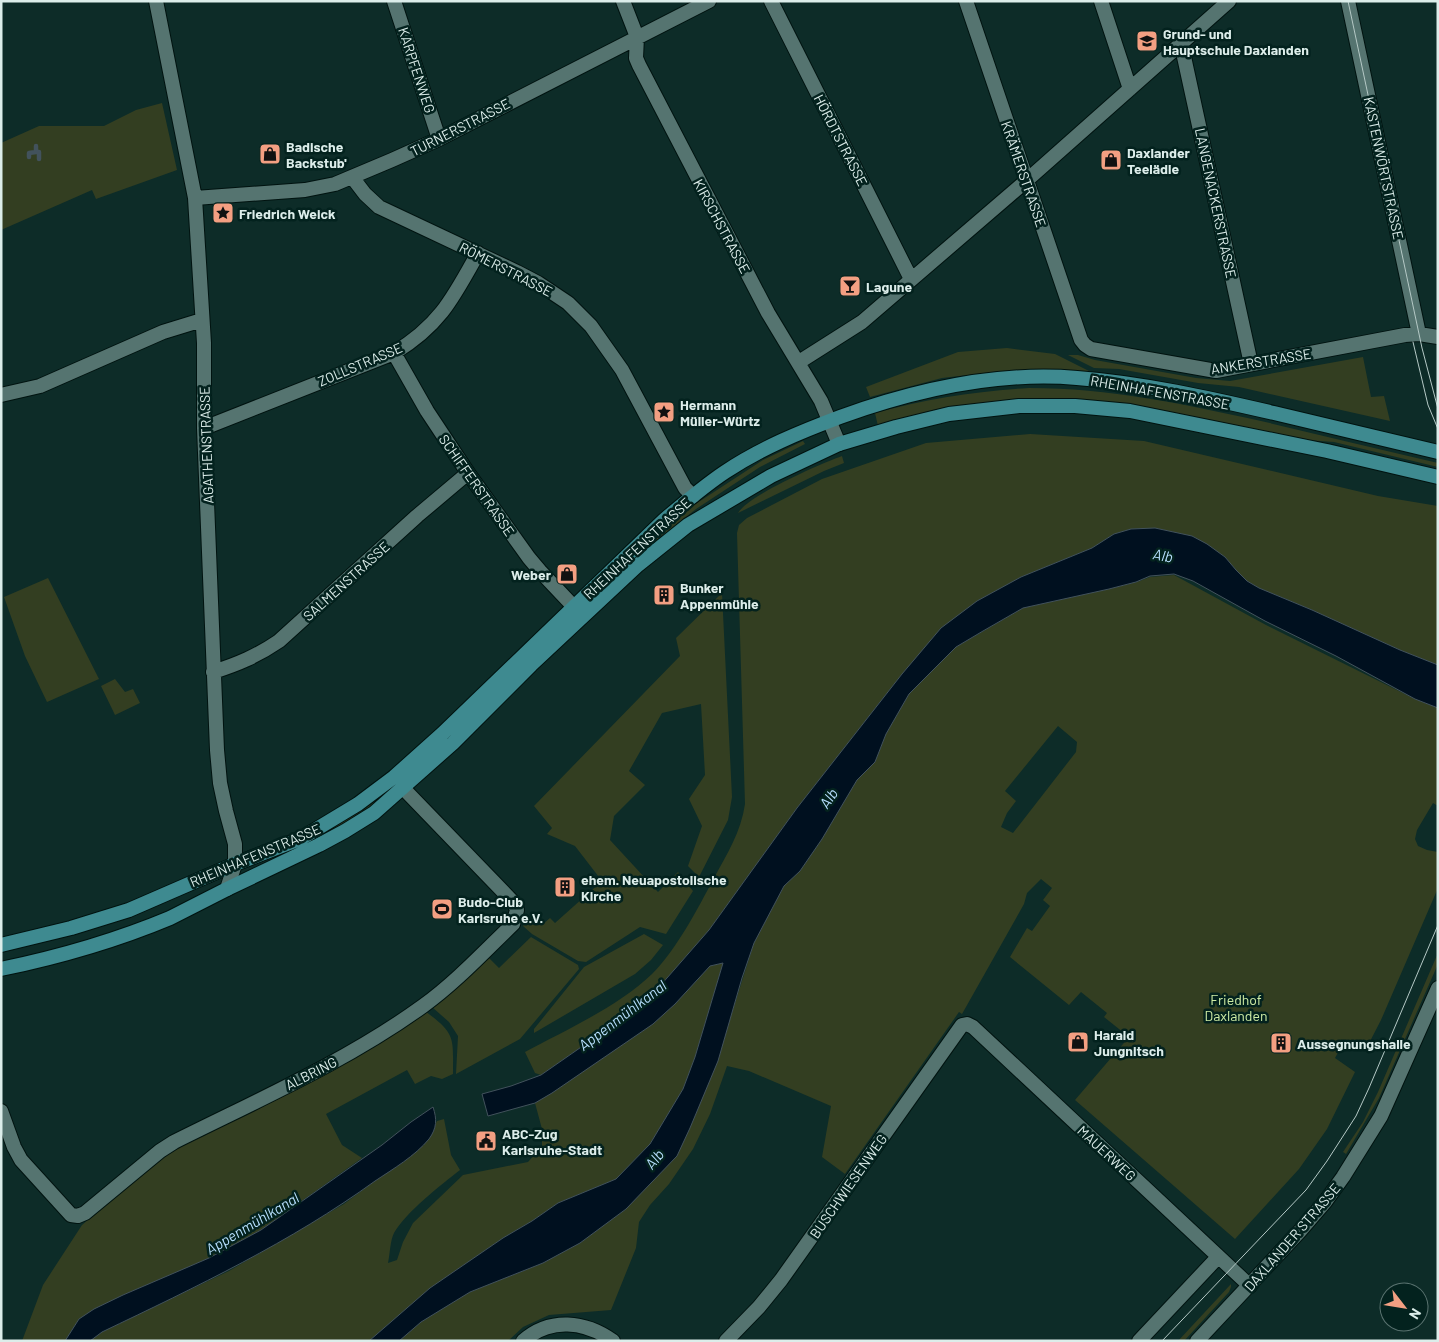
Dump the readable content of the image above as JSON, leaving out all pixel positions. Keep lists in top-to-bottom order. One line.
{"streets":{"main road":["RHEINHAFENSTRASSE"],"street":["KARPFENWEG","TURNERSTRASSE","HÖRDTSTRASSE","KASTENWÖRTSTRASSE","KRÄMERSTRASSE","LANGENACKERSTRASSE","KIRSCHSTRASSE","RÖMERSTRASSE","ANKERSTRASSE","ZOLLSTRASSE","AGATHENSTRASSE","SCHIFFERSTRASSE","SALMENSTRASSE","ALBRING","MAUERWEG","BUSCHWIESENWEG","DAXLANDER STRASSE"]},"crossings":[["KARPFENWEG","TURNERSTRASSE"],["TURNERSTRASSE","KIRSCHSTRASSE"],["TURNERSTRASSE","RÖMERSTRASSE"],["TURNERSTRASSE","AGATHENSTRASSE"],["KASTENWÖRTSTRASSE","ANKERSTRASSE"],["KRÄMERSTRASSE","ANKERSTRASSE"],["LANGENACKERSTRASSE","ANKERSTRASSE"],["KIRSCHSTRASSE","RHEINHAFENSTRASSE"],["RÖMERSTRASSE","ZOLLSTRASSE"],["RÖMERSTRASSE","RHEINHAFENSTRASSE"],["ZOLLSTRASSE","AGATHENSTRASSE"],["ZOLLSTRASSE","SCHIFFERSTRASSE"],["RHEINHAFENSTRASSE","AGATHENSTRASSE"],["RHEINHAFENSTRASSE","SCHIFFERSTRASSE"],["RHEINHAFENSTRASSE","ALBRING"],["AGATHENSTRASSE","SALMENSTRASSE"],["SCHIFFERSTRASSE","SALMENSTRASSE"],["MAUERWEG","BUSCHWIESENWEG"],["MAUERWEG","DAXLANDER STRASSE"]],"water":["Alb","Appenmühlkanal"],"parks":["Friedhof Daxlanden"],"places":{"school or university":["Grund- und Hauptschule Daxlanden"],"shop":["Badische Backstub'","Daxlander Teelädle","Weber","Harald Jungnitsch"],"place":["Friedrich Weick","Hermann Müller-Würtz"],"bar":["Lagune"],"building":["Bunker Appenmühle","ehem. Neuapostolische Kirche","Aussegnungshalle"],"sports":["Budo-Club Karlsruhe e.V."],"public building":["ABC-Zug Karlsruhe-Stadt"]},"north":"bottom right"}
